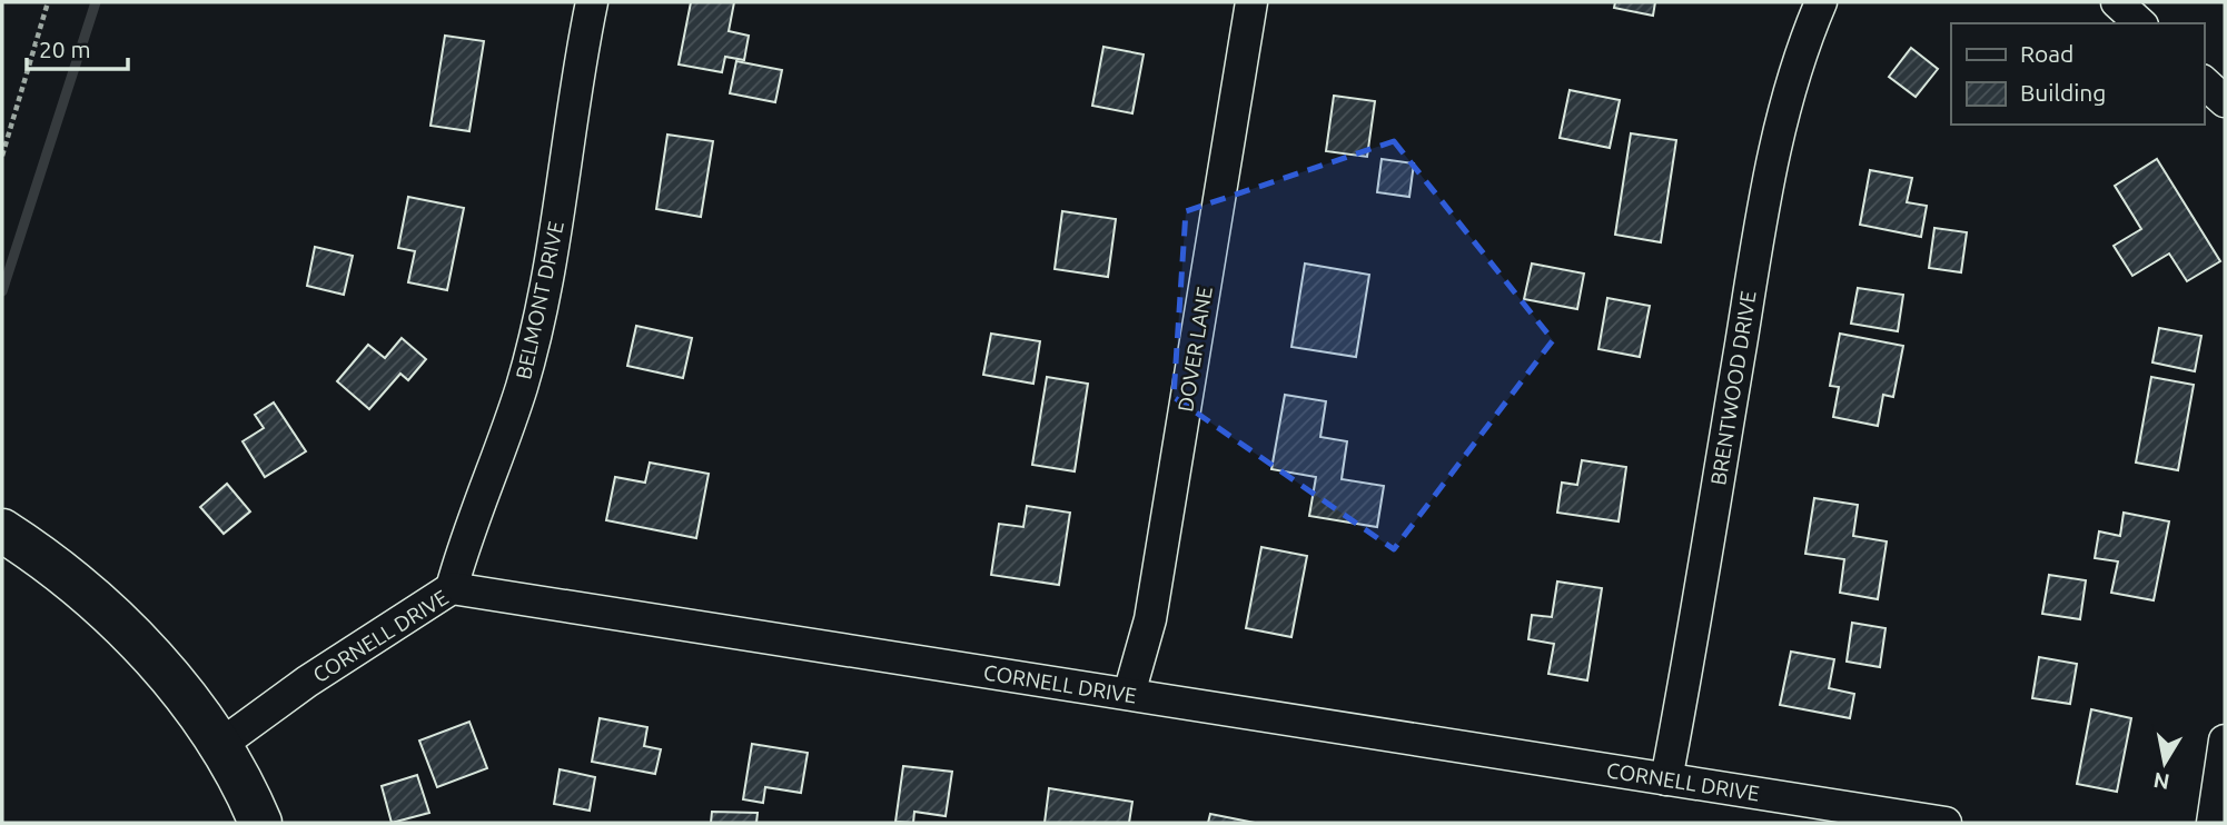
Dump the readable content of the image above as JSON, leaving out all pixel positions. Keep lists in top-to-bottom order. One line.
{"streets":{"street":["BELMONT DRIVE","DOVER LANE","BRENTWOOD DRIVE","CORNELL DRIVE"]},"crossings":[["BELMONT DRIVE","CORNELL DRIVE"],["DOVER LANE","CORNELL DRIVE"],["BRENTWOOD DRIVE","CORNELL DRIVE"]],"legend":["Road","Building"],"scale_bar":"20 m","north":"bottom"}
